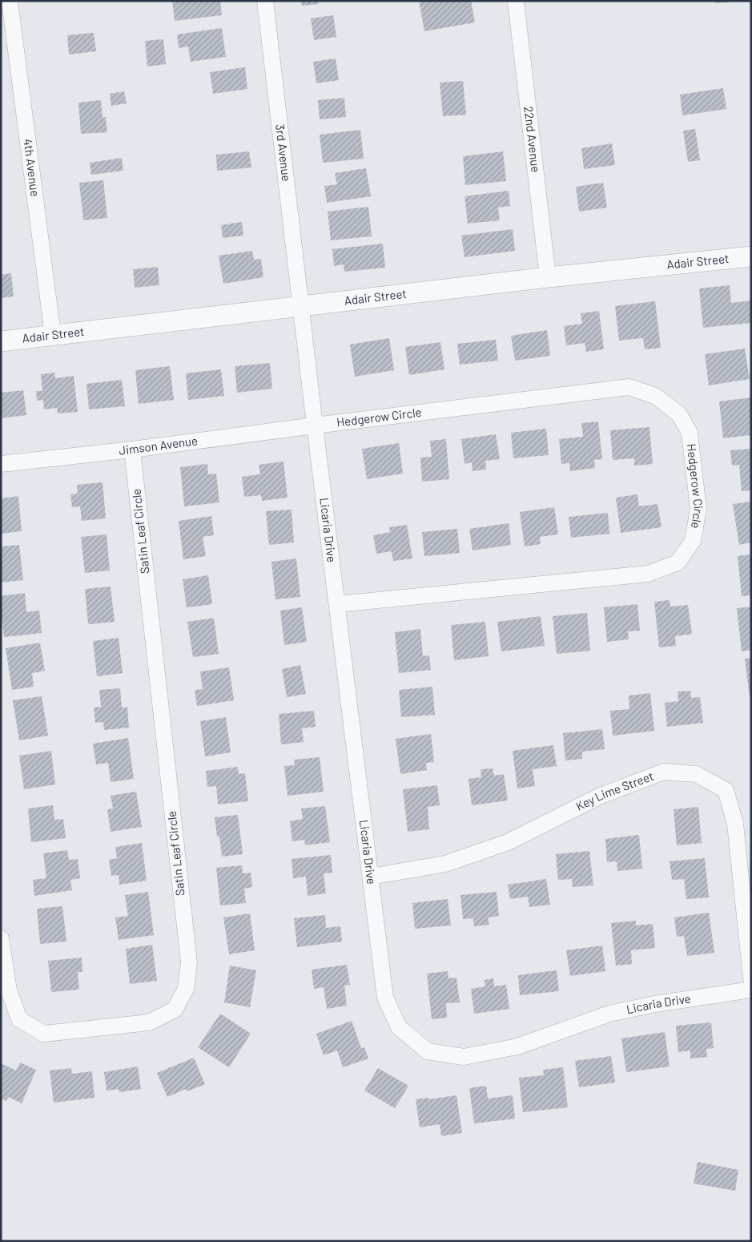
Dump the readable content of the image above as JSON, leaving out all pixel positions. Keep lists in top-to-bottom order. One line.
{"streets":{"street":["22nd Avenue","3rd Avenue","4th Avenue","Adair Street","Hedgerow Circle","Jimson Avenue","Licaria Drive","Satin Leaf Circle","Key Lime Street"]},"crossings":[["22nd Avenue","Adair Street"],["3rd Avenue","Adair Street"],["3rd Avenue","Licaria Drive"],["4th Avenue","Adair Street"],["Adair Street","Licaria Drive"],["Hedgerow Circle","Jimson Avenue"],["Hedgerow Circle","Licaria Drive"],["Jimson Avenue","Licaria Drive"],["Jimson Avenue","Satin Leaf Circle"],["Licaria Drive","Key Lime Street"]]}
